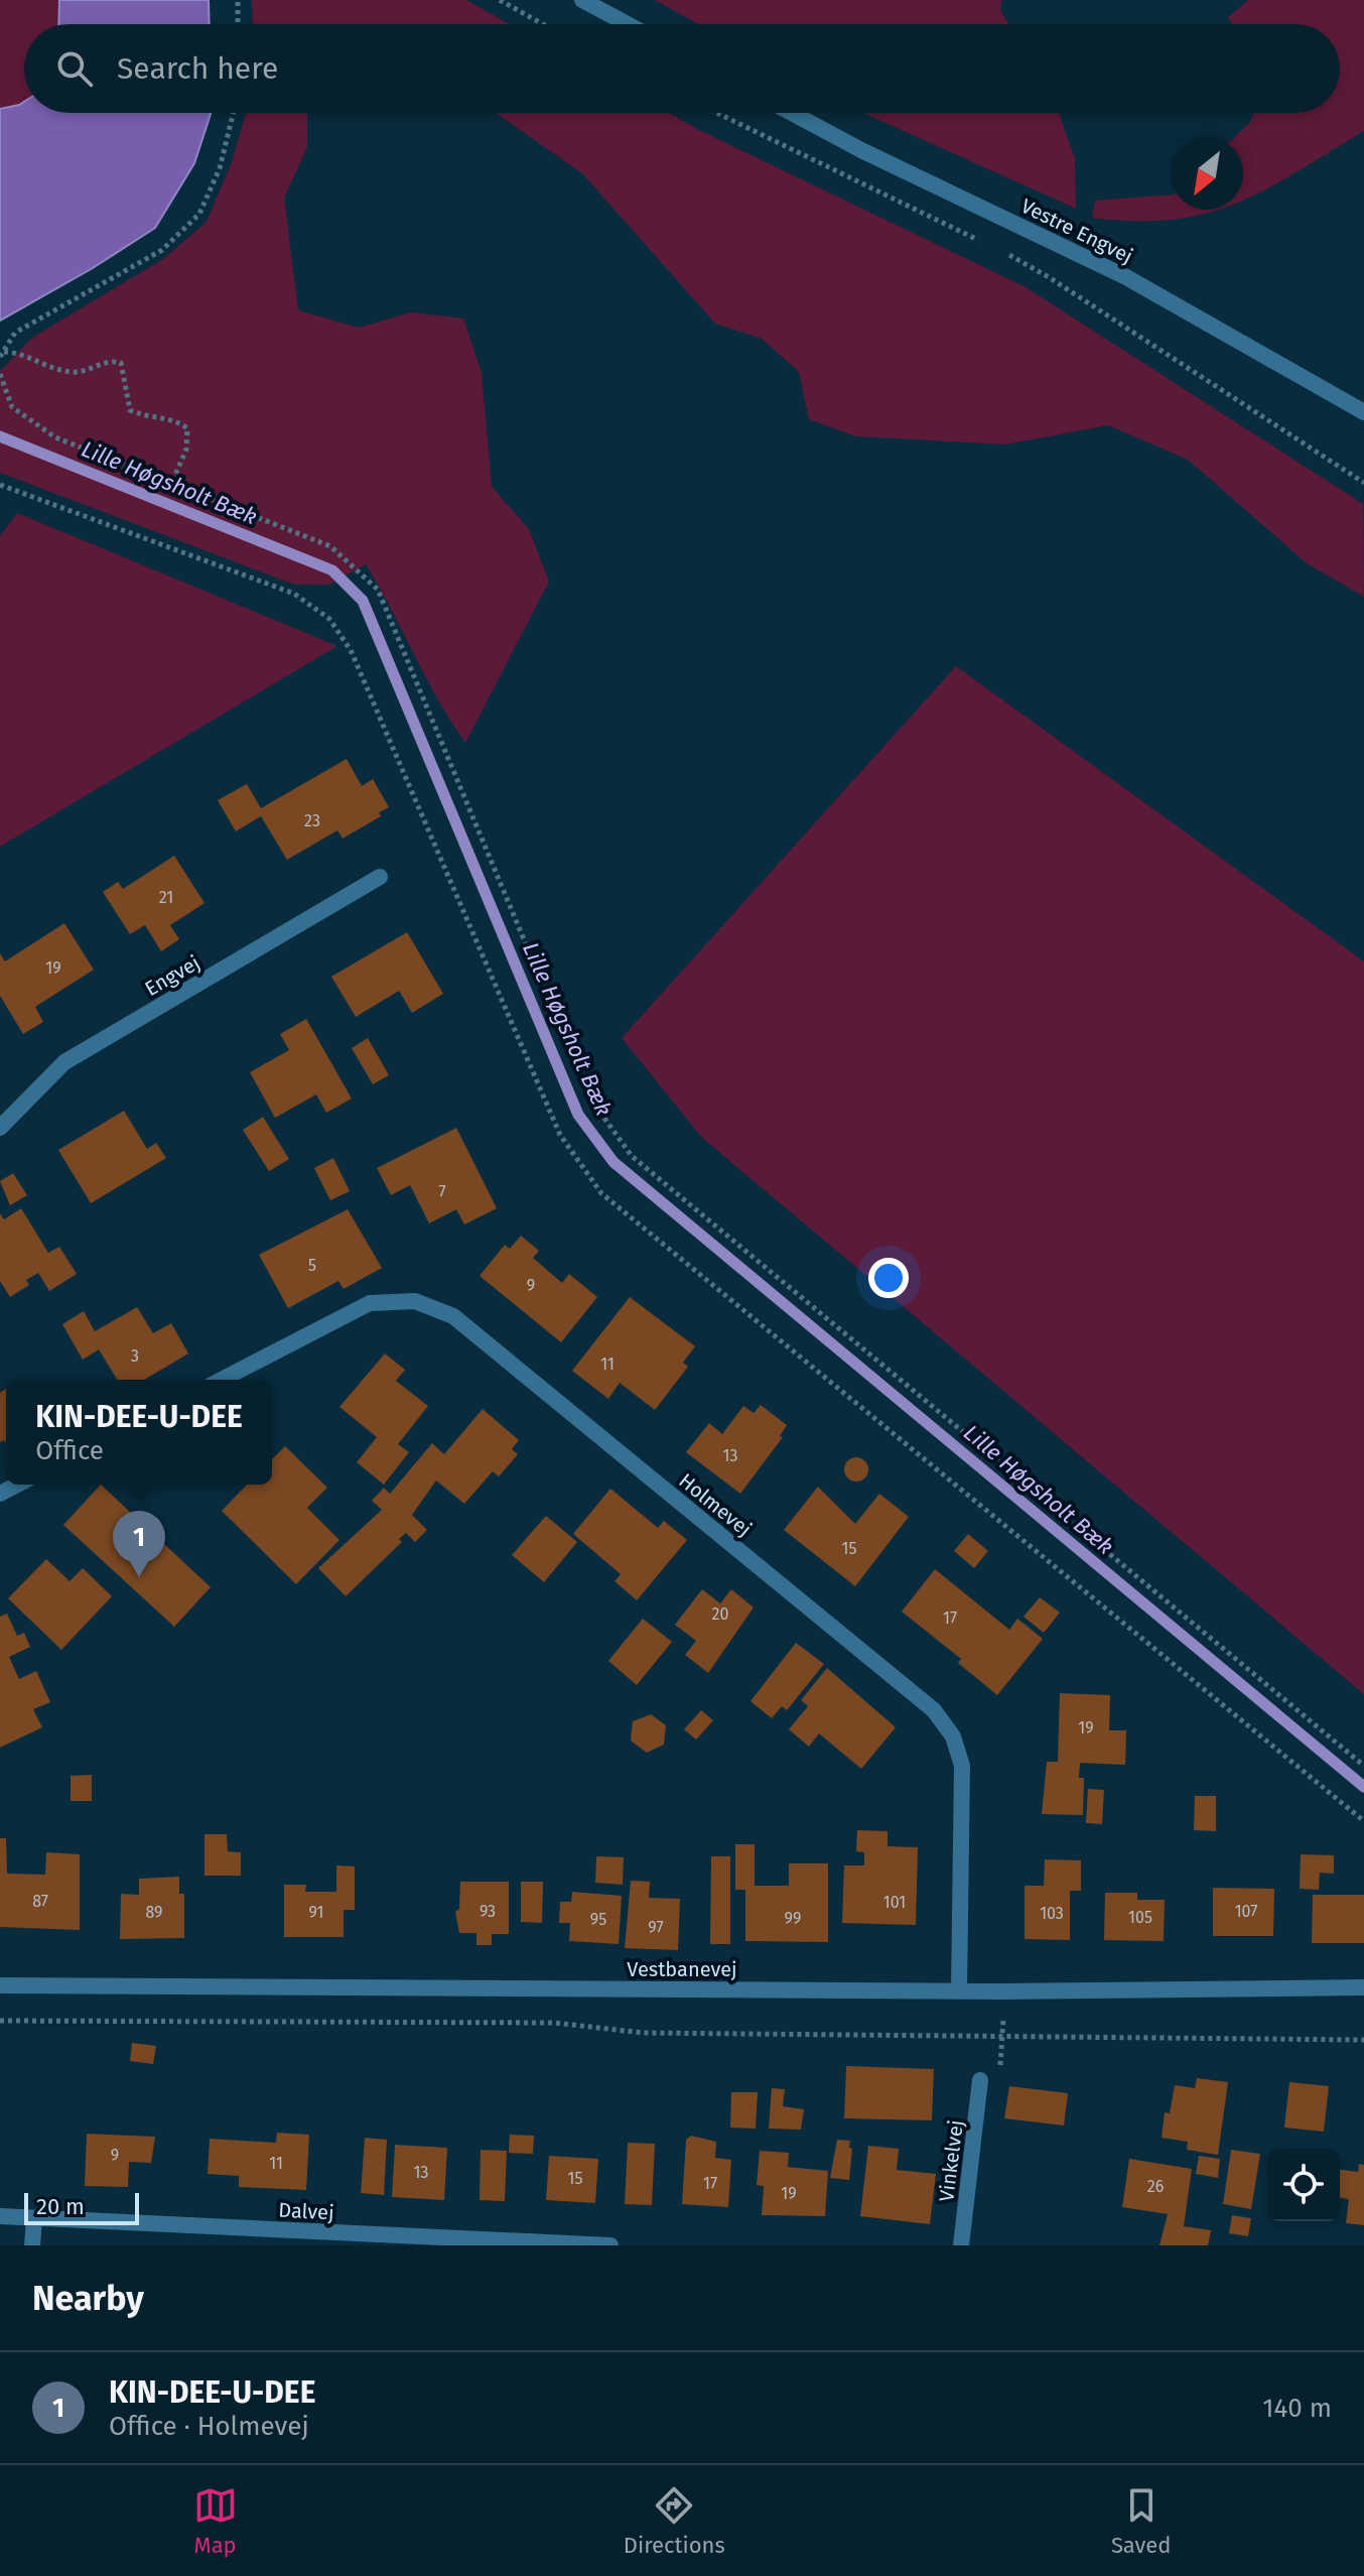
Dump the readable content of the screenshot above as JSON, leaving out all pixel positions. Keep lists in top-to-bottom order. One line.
{"streets":{"street":["Vestre Engvej","Engvej","Holmevej","Vestbanevej","Vinkelvej","Dalvej"]},"crossings":[["Holmevej","Vestbanevej"]],"water":["Lille Høgsholt Bæk"],"house_numbers":["23","21","19","7","5","9","3","11","13","15","20","17","19","87","101","93","107","89","91","103","105","99","95","97","9","11","13","15","17","26","19"],"scale_bar":"20 m","north":"bottom left","page":{"search":"Search here","popup":["KIN-DEE-U-DEE","Office"],"pins":"1","scale":"20 m","heading":"Nearby","list":[{"mark":"1","name":"KIN-DEE-U-DEE","note":"Office · Holmevej","value":"140 m"}],"nav":["Map","Directions","Saved"]}}
